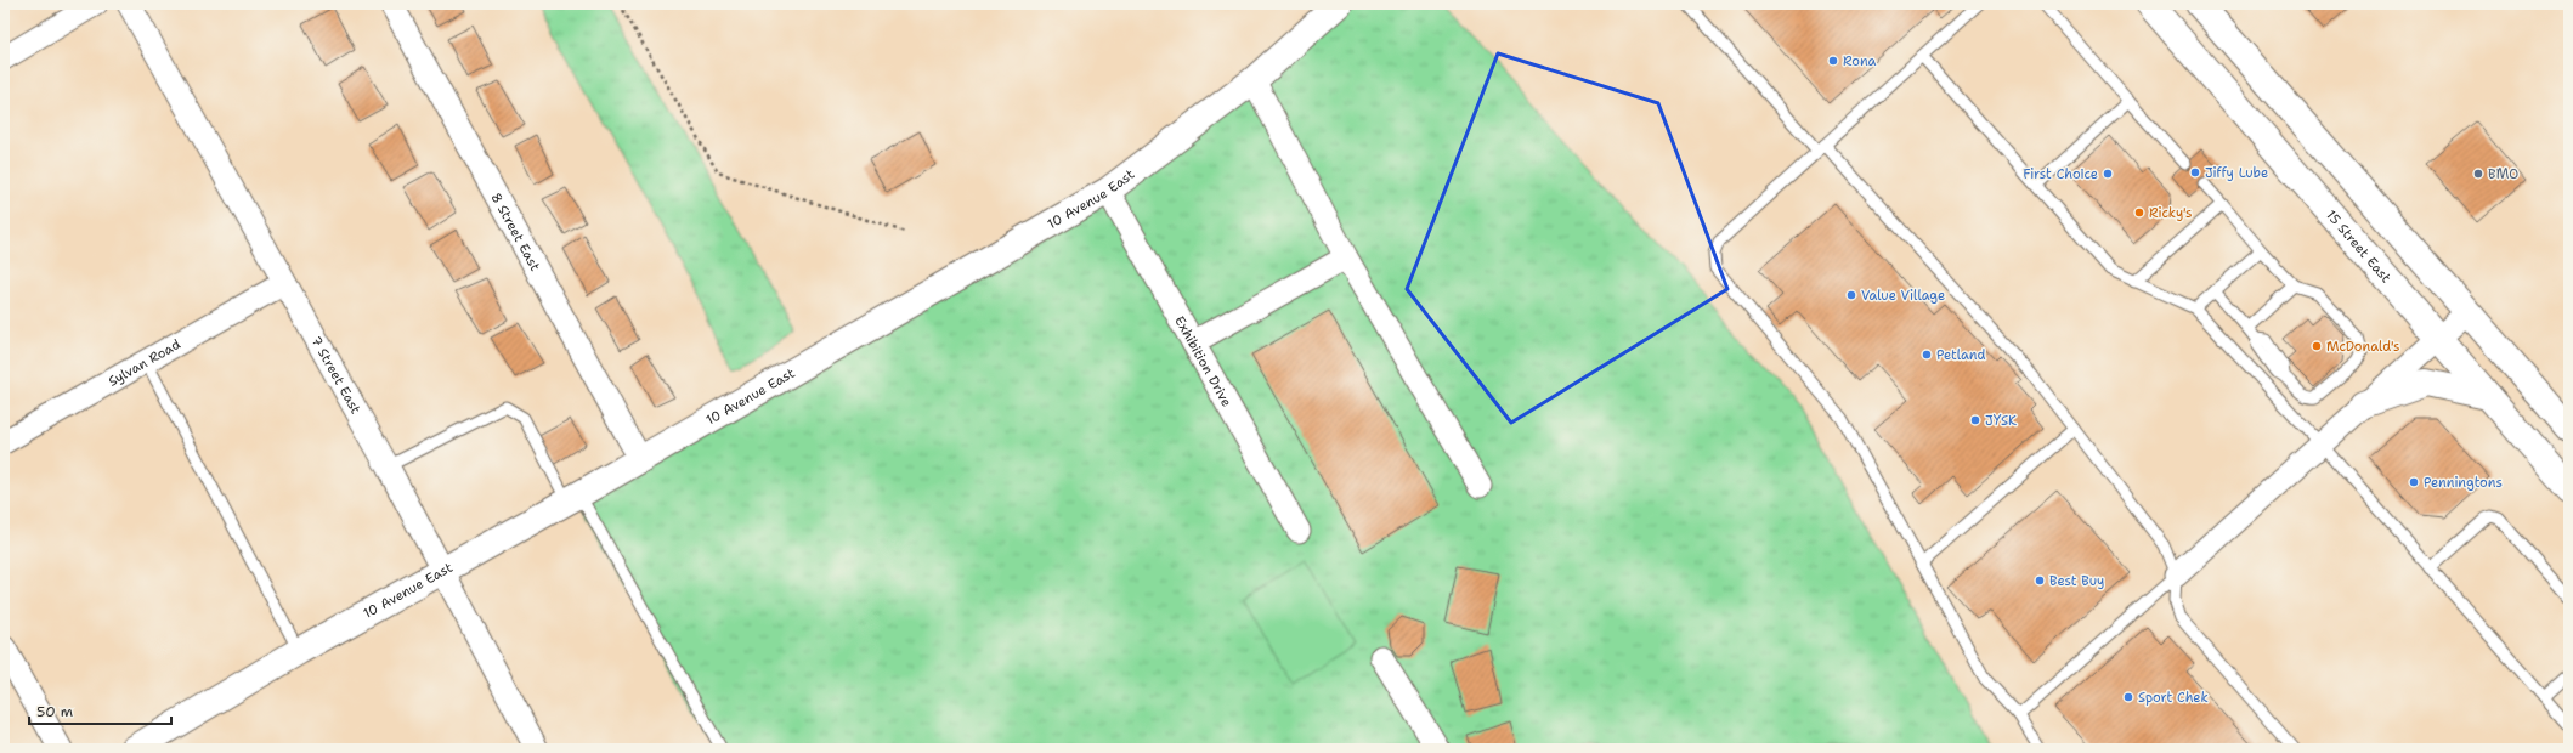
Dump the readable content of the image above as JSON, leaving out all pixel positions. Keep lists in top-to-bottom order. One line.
{"streets":{"street":["10 Avenue East","8 Street East","15 Street East","Exhibition Drive","Sylvan Road","7 Street East"]},"crossings":[["10 Avenue East","8 Street East"],["10 Avenue East","Exhibition Drive"],["10 Avenue East","7 Street East"],["Sylvan Road","7 Street East"]],"places":["Rona","Jiffy Lube","First Choice","BMO","Ricky's","Value Village","McDonald's","Petland","JYSK","Penningtons","Best Buy","Sport Chek"],"scale_bar":"50 m"}
